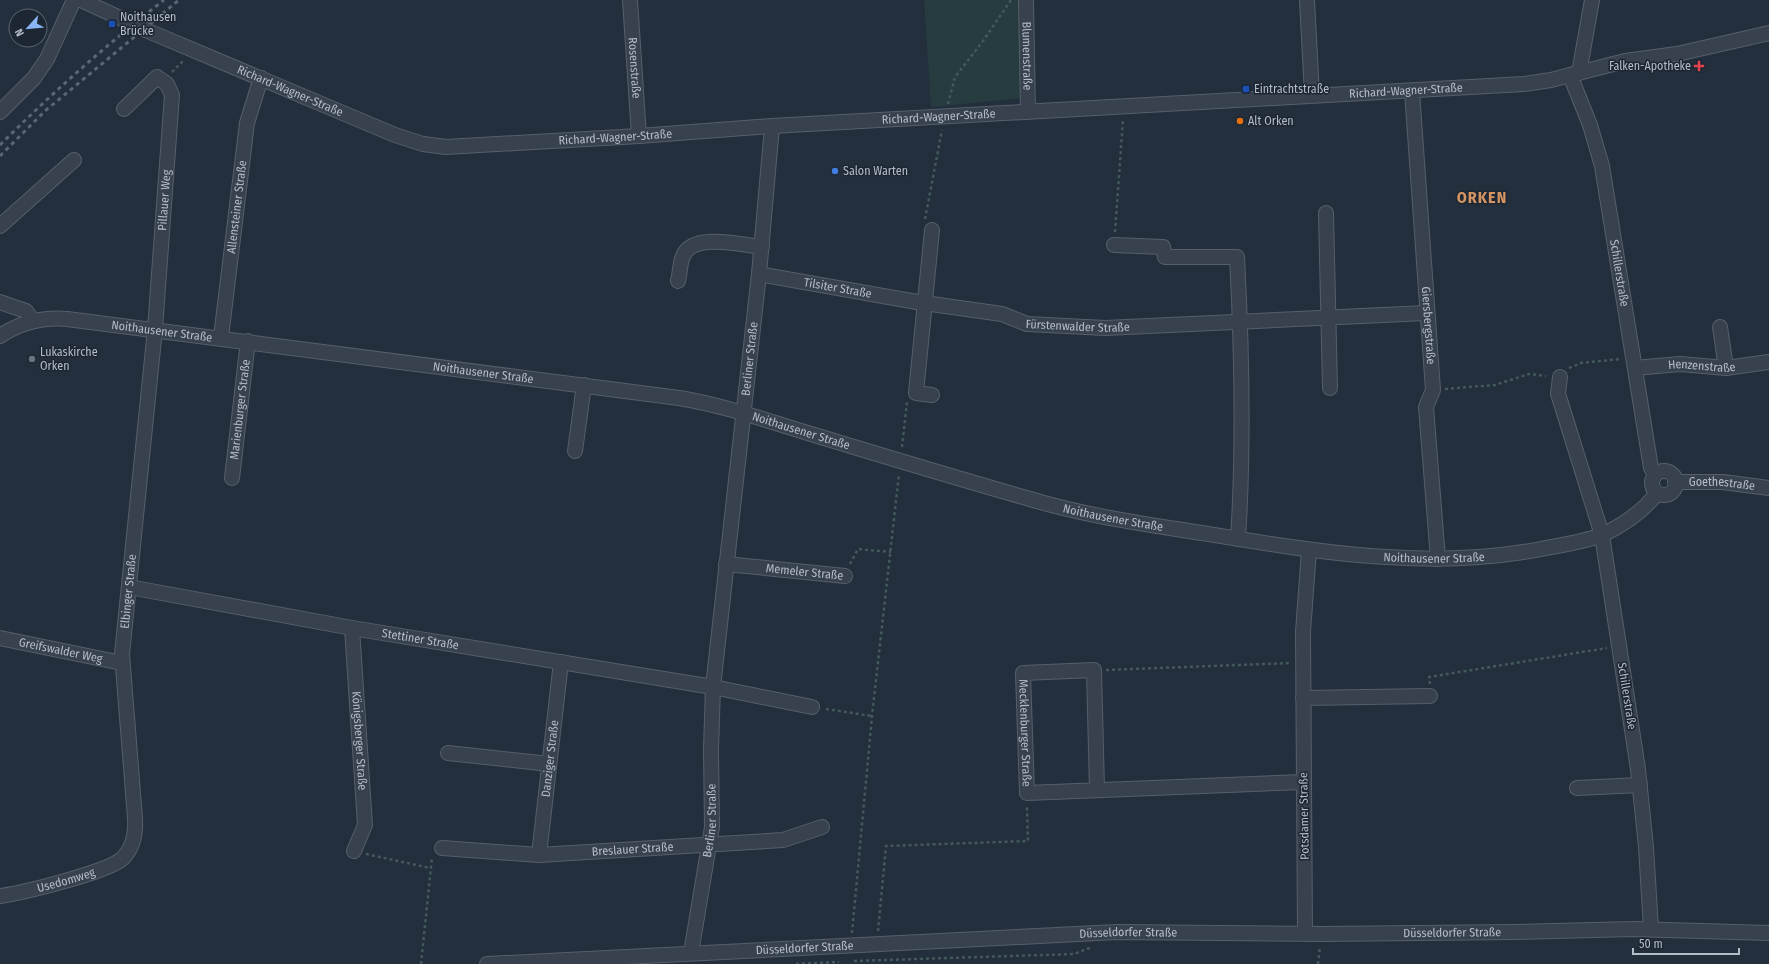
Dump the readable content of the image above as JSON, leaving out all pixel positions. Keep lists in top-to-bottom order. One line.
{"streets":{"street":["Blumenstraße","Rosenstraße","Richard-Wagner-Straße","Pillauer Weg","Allensteiner Straße","Schillerstraße","Tilsiter Straße","Fürstenwalder Straße","Giersbergstraße","Noithausener Straße","Berliner Straße","Henzenstraße","Marienburger Straße","Goethestraße","Memeler Straße","Elbinger Straße","Stettiner Straße","Greifswalder Weg","Mecklenburger Straße","Königsberger Straße","Danziger Straße","Potsdamer Straße","Breslauer Straße","Usedomweg","Düsseldorfer Straße"]},"crossings":[["Blumenstraße","Richard-Wagner-Straße"],["Rosenstraße","Richard-Wagner-Straße"],["Richard-Wagner-Straße","Allensteiner Straße"],["Richard-Wagner-Straße","Schillerstraße"],["Richard-Wagner-Straße","Giersbergstraße"],["Richard-Wagner-Straße","Berliner Straße"],["Pillauer Weg","Noithausener Straße"],["Pillauer Weg","Elbinger Straße"],["Allensteiner Straße","Noithausener Straße"],["Schillerstraße","Noithausener Straße"],["Schillerstraße","Henzenstraße"],["Schillerstraße","Goethestraße"],["Schillerstraße","Düsseldorfer Straße"],["Tilsiter Straße","Fürstenwalder Straße"],["Tilsiter Straße","Berliner Straße"],["Fürstenwalder Straße","Giersbergstraße"],["Giersbergstraße","Noithausener Straße"],["Noithausener Straße","Berliner Straße"],["Noithausener Straße","Marienburger Straße"],["Noithausener Straße","Elbinger Straße"],["Noithausener Straße","Potsdamer Straße"],["Berliner Straße","Memeler Straße"],["Berliner Straße","Stettiner Straße"],["Berliner Straße","Breslauer Straße"],["Berliner Straße","Düsseldorfer Straße"],["Elbinger Straße","Stettiner Straße"],["Elbinger Straße","Greifswalder Weg"],["Elbinger Straße","Usedomweg"],["Stettiner Straße","Königsberger Straße"],["Stettiner Straße","Danziger Straße"],["Mecklenburger Straße","Potsdamer Straße"],["Danziger Straße","Breslauer Straße"],["Potsdamer Straße","Düsseldorfer Straße"]],"districts":["ORKEN"],"places":{"transit":["Noithausen Brücke","Eintrachtstraße"],"health":["Falken-Apotheke"],"other":["Alt Orken","Salon Warten","Lukaskirche Orken"]},"scale_bar":"50 m","north":"bottom left"}
